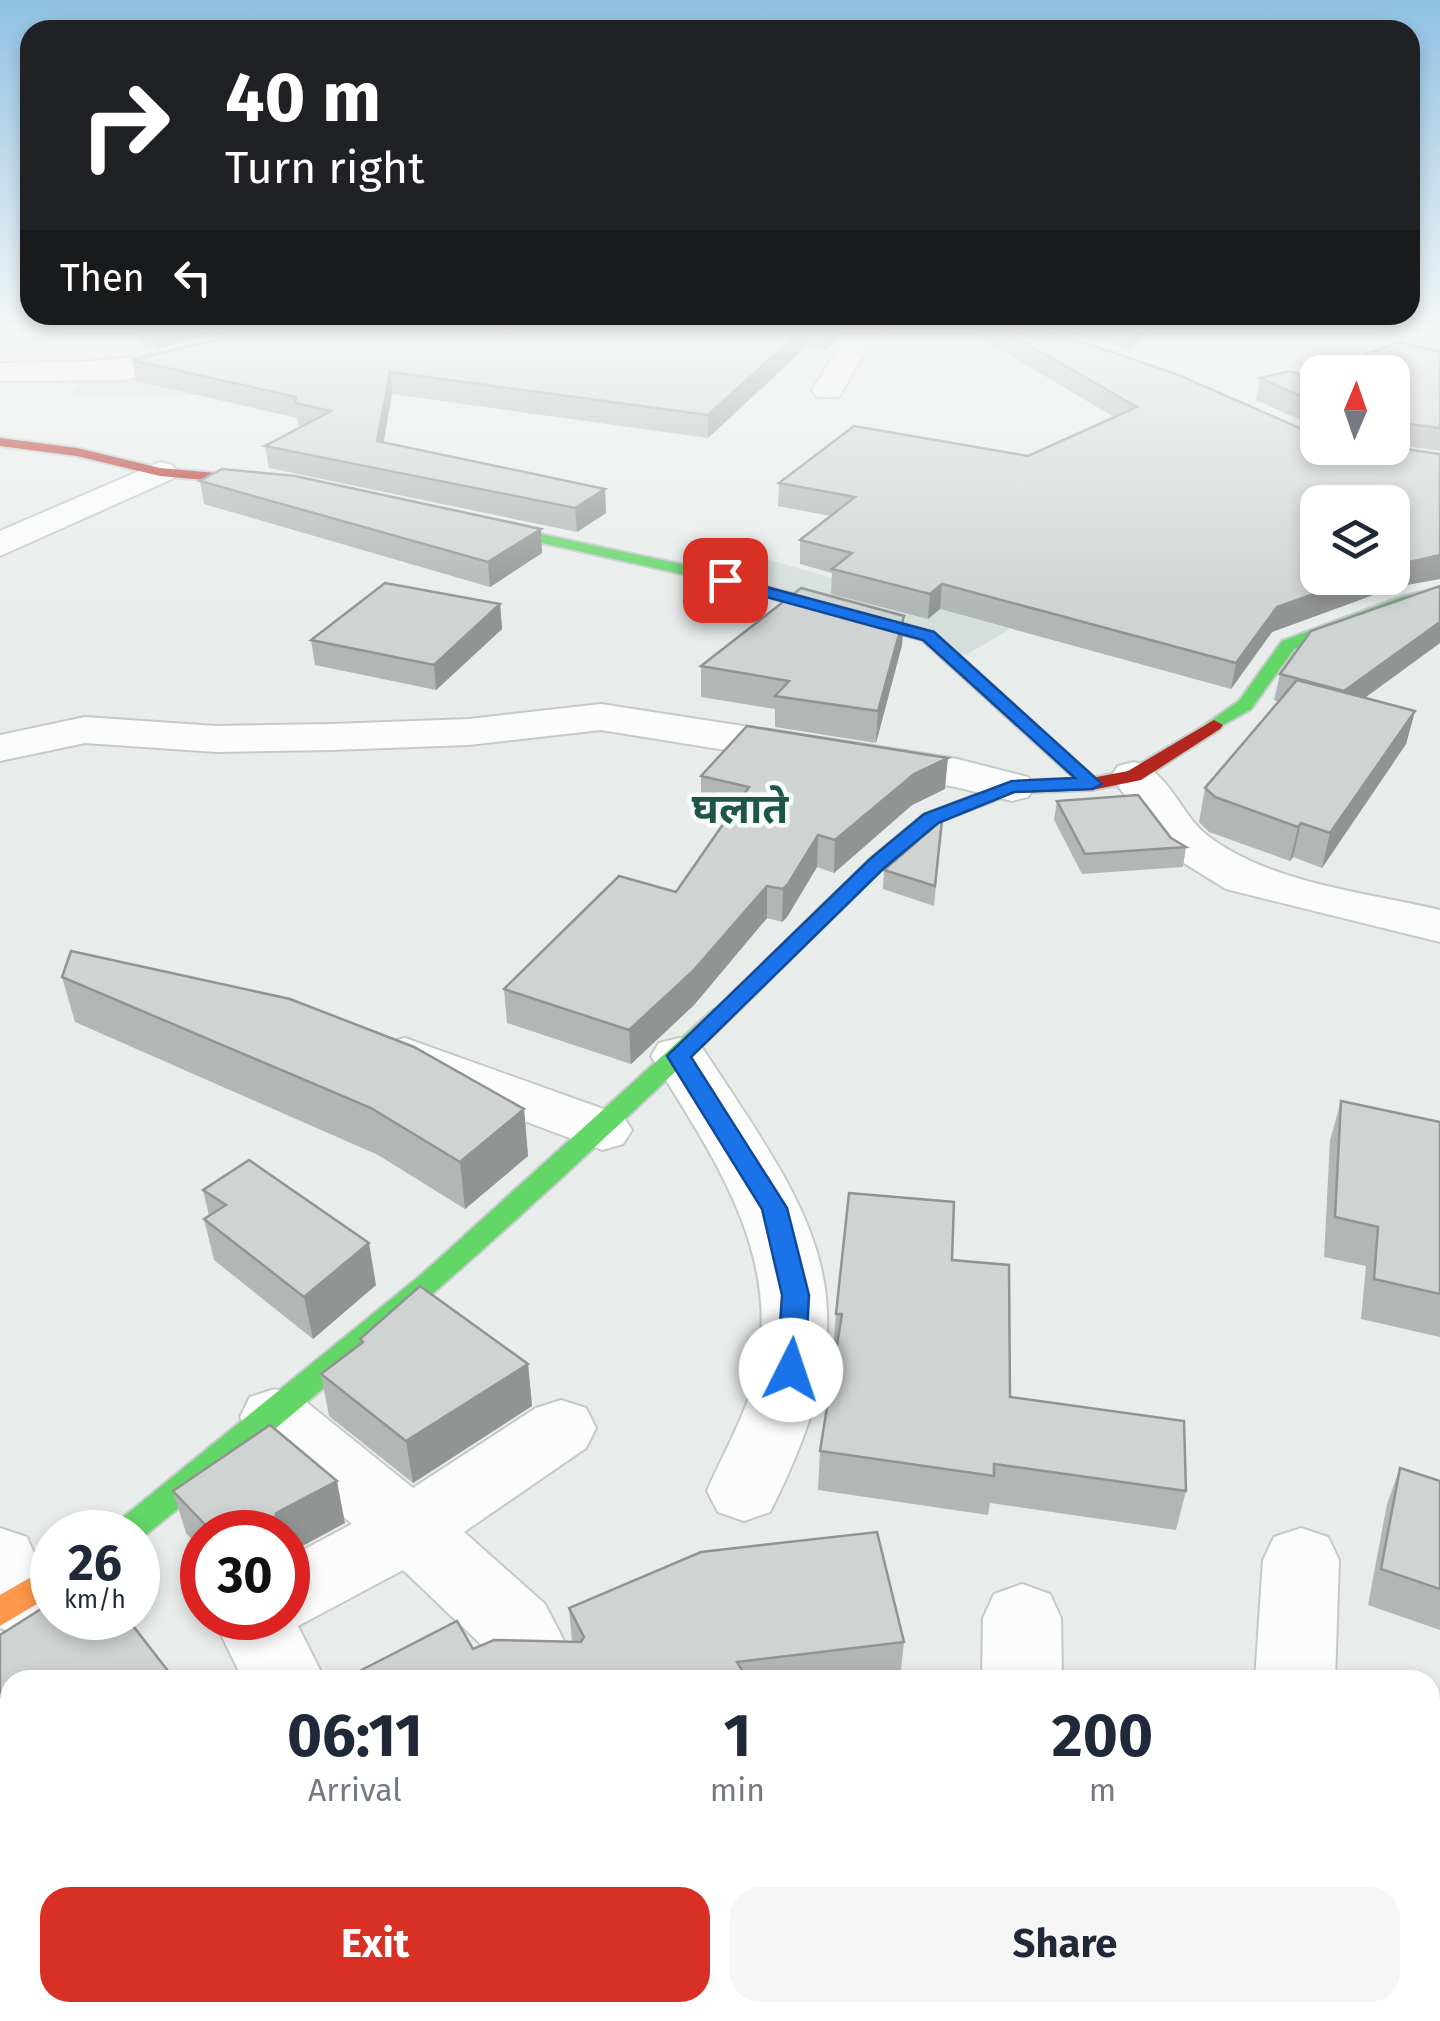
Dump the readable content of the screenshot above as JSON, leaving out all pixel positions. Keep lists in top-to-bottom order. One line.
{"districts":["घलाते"],"north":"top","page":{"turn":["40 m","Turn right"],"then":"Then","speed":"26 km/h","limit":"30","eta":["06:11","Arrival","1","min","200","m"],"buttons":["Exit","Share"]}}
